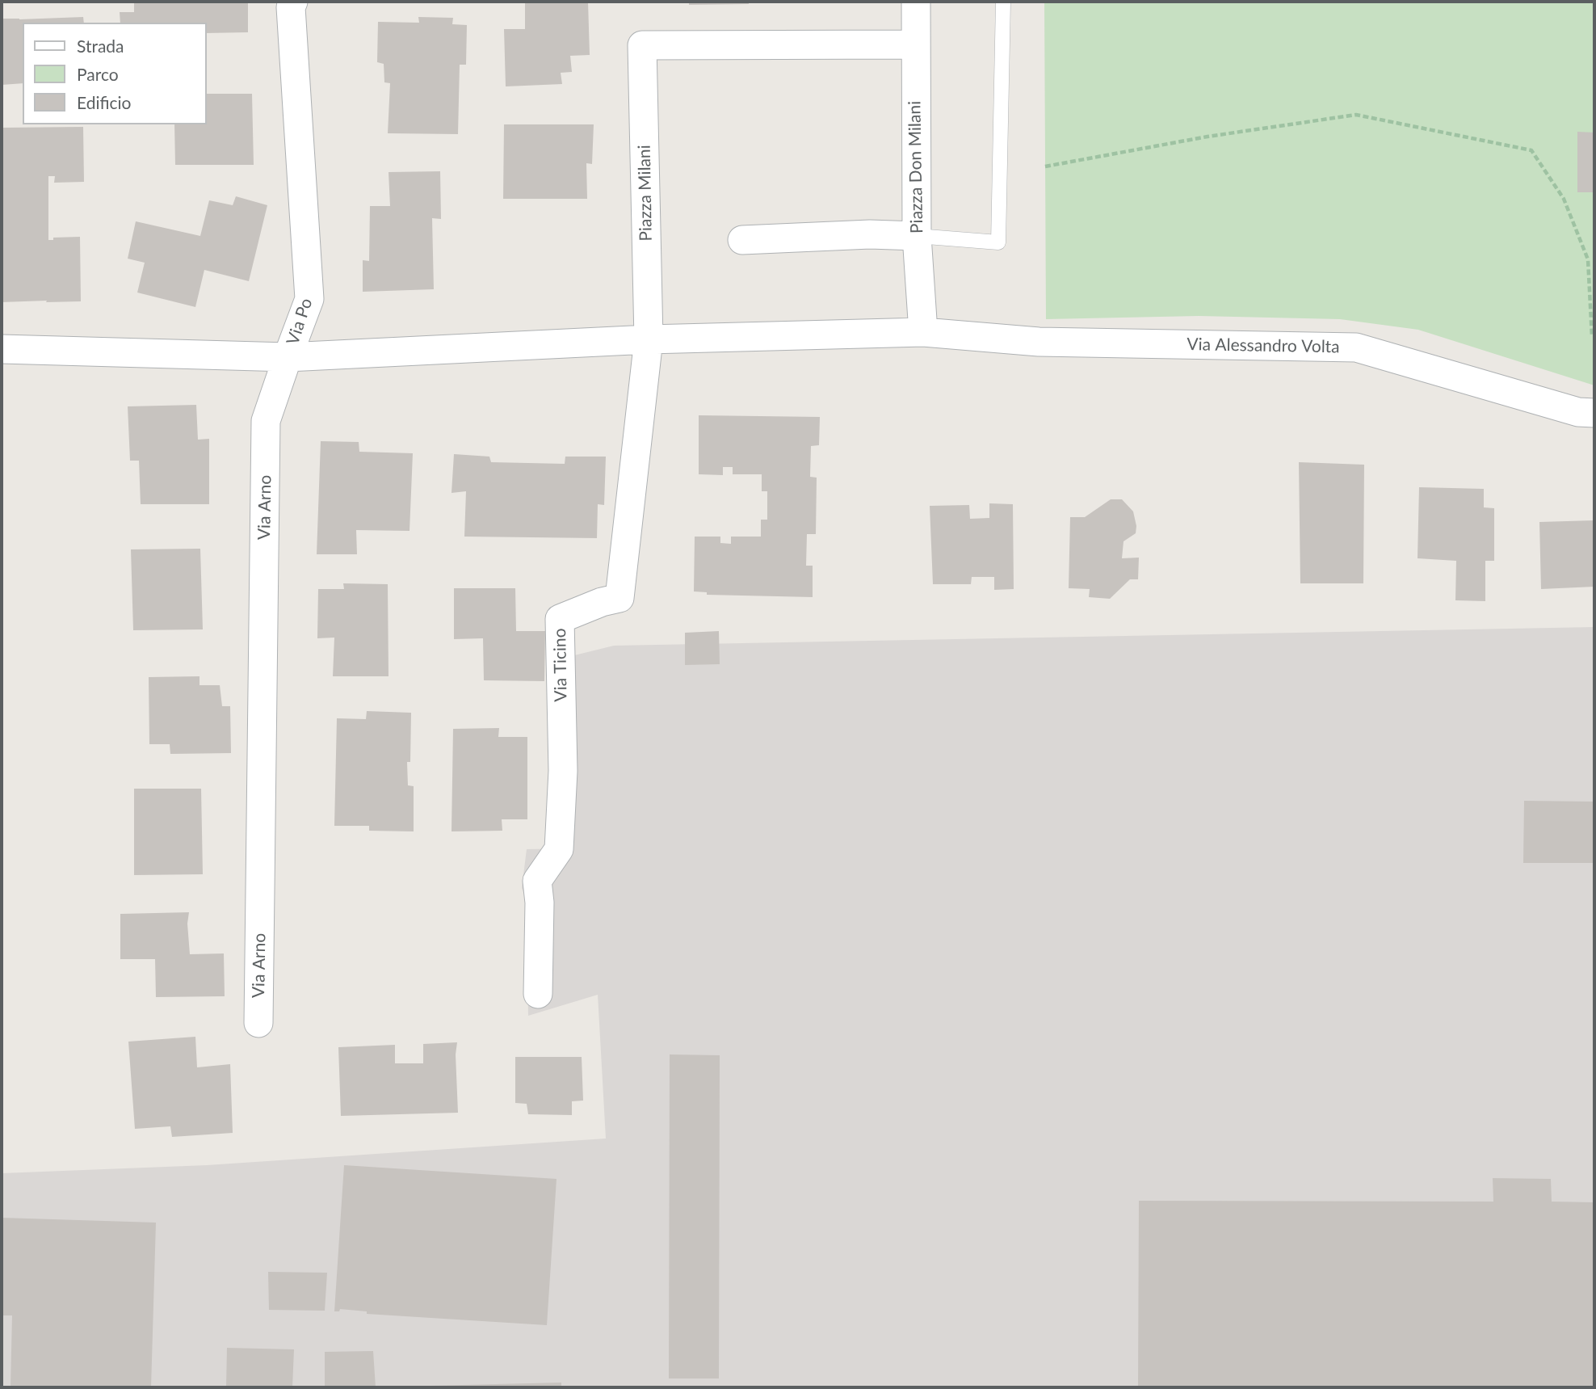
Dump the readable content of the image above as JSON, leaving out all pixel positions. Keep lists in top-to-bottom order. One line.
{"streets":{"street":["Piazza Don Milani","Piazza Milani","Via Po","Via Alessandro Volta","Via Arno","Via Ticino"]},"crossings":[["Piazza Don Milani","Piazza Milani"],["Piazza Don Milani","Via Alessandro Volta"],["Piazza Milani","Via Ticino"],["Via Po","Via Arno"]],"legend":["Strada","Parco","Edificio"]}
